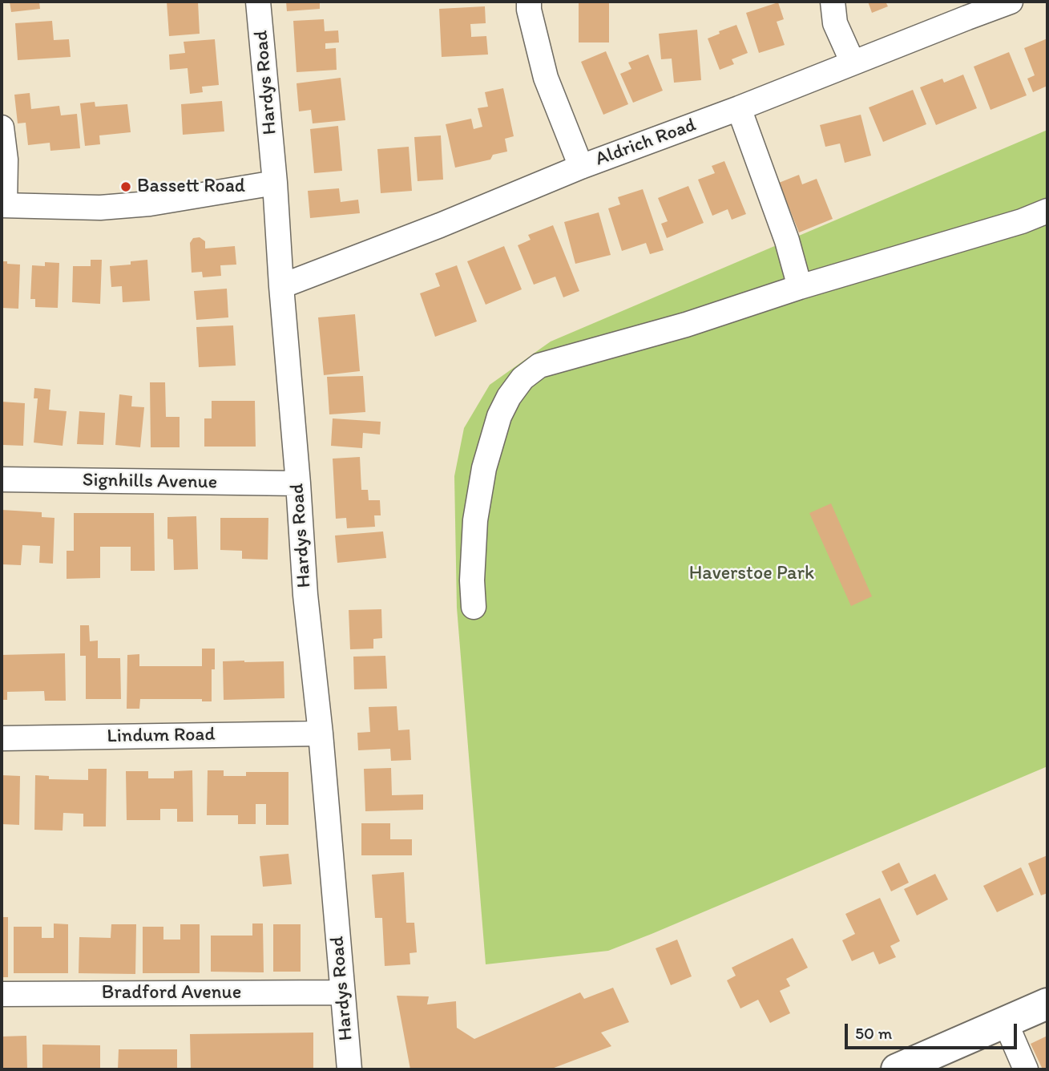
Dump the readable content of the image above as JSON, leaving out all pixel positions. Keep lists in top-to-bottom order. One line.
{"streets":{"street":["Hardys Road","Aldrich Road","Signhills Avenue","Lindum Road","Bradford Avenue"]},"crossings":[["Hardys Road","Aldrich Road"],["Hardys Road","Signhills Avenue"],["Hardys Road","Lindum Road"],["Hardys Road","Bradford Avenue"]],"parks":["Haverstoe Park"],"places":["Bassett Road"],"scale_bar":"50 m"}
